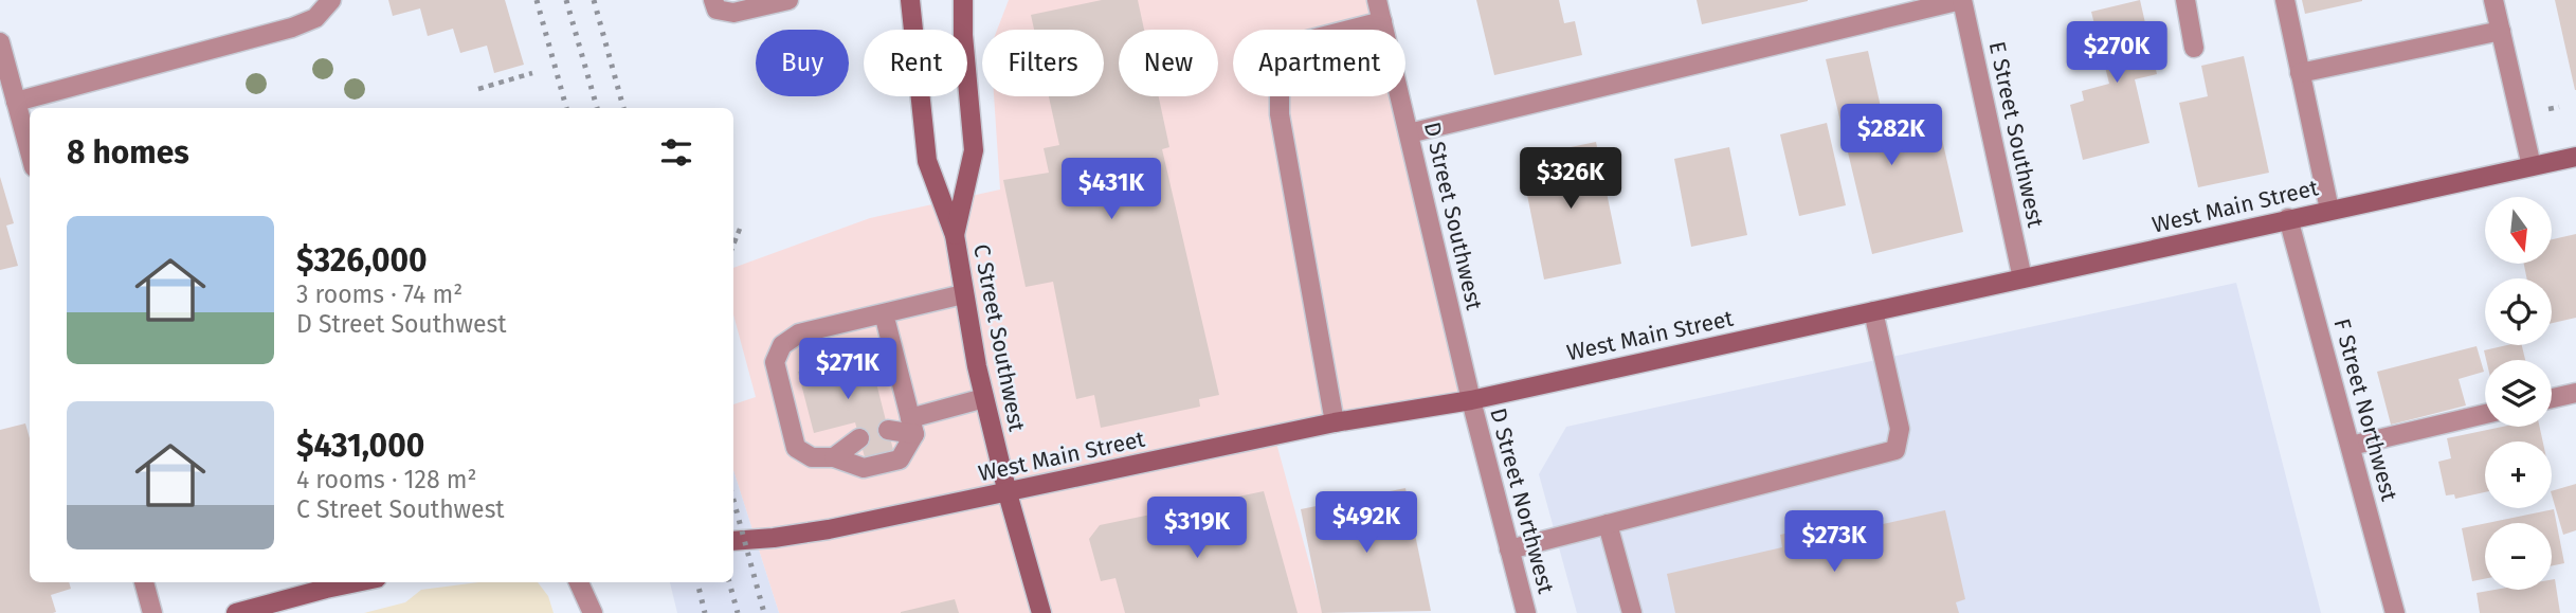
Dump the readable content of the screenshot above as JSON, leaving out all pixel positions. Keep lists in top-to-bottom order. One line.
{"streets":{"main road":["West Main Street","C Street Southwest"],"street":["E Street Southwest","D Street Southwest","F Street Northwest","D Street Northwest"]},"crossings":[["E Street Southwest","West Main Street"],["West Main Street","D Street Southwest"],["West Main Street","C Street Southwest"],["West Main Street","F Street Northwest"],["West Main Street","D Street Northwest"],["D Street Southwest","D Street Northwest"]],"north":"bottom","page":{"price":["$270K","$282K","$326K","$431K","$271K","$492K","$319K","$273K"],"chip":["Buy","Rent","Filters","New","Apartment"],"heading":"8 homes","map_buttons":["+","−"],"list":[{"name":"$326,000","note":"3 rooms · 74 m² · D Street Southwest"},{"name":"$431,000","note":"4 rooms · 128 m² · C Street Southwest"}]}}
